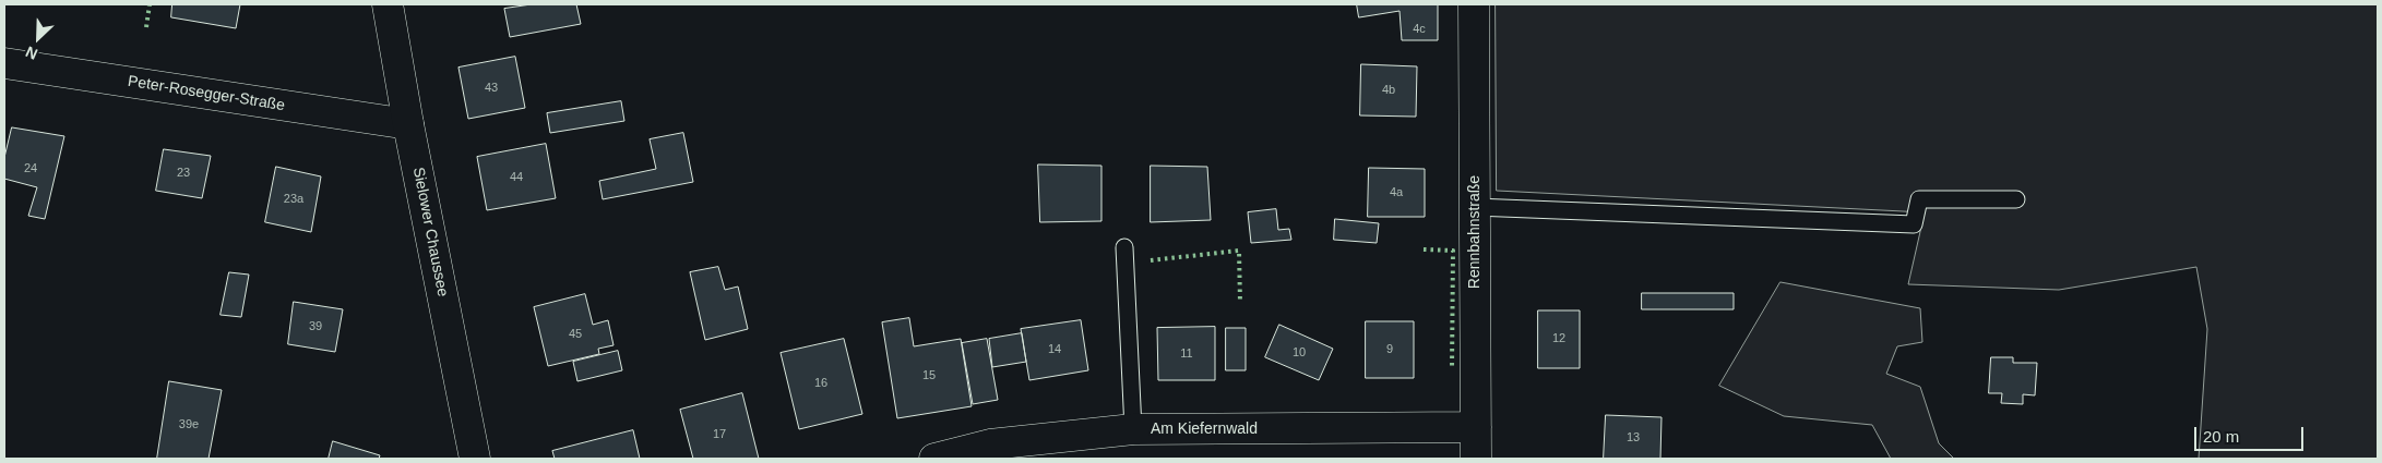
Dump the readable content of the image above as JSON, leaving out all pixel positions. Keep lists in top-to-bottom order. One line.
{"streets":{"street":["Peter-Rosegger-Straße","Sielower Chaussee","Rennbahnstraße","Am Kiefernwald"]},"crossings":[["Peter-Rosegger-Straße","Sielower Chaussee"],["Rennbahnstraße","Am Kiefernwald"]],"house_numbers":["4c","43","4b","24","23","44","4a","23a","39","45","12","14","9","10","11","15","16","39e","17","13"],"scale_bar":"20 m","north":"bottom left"}
